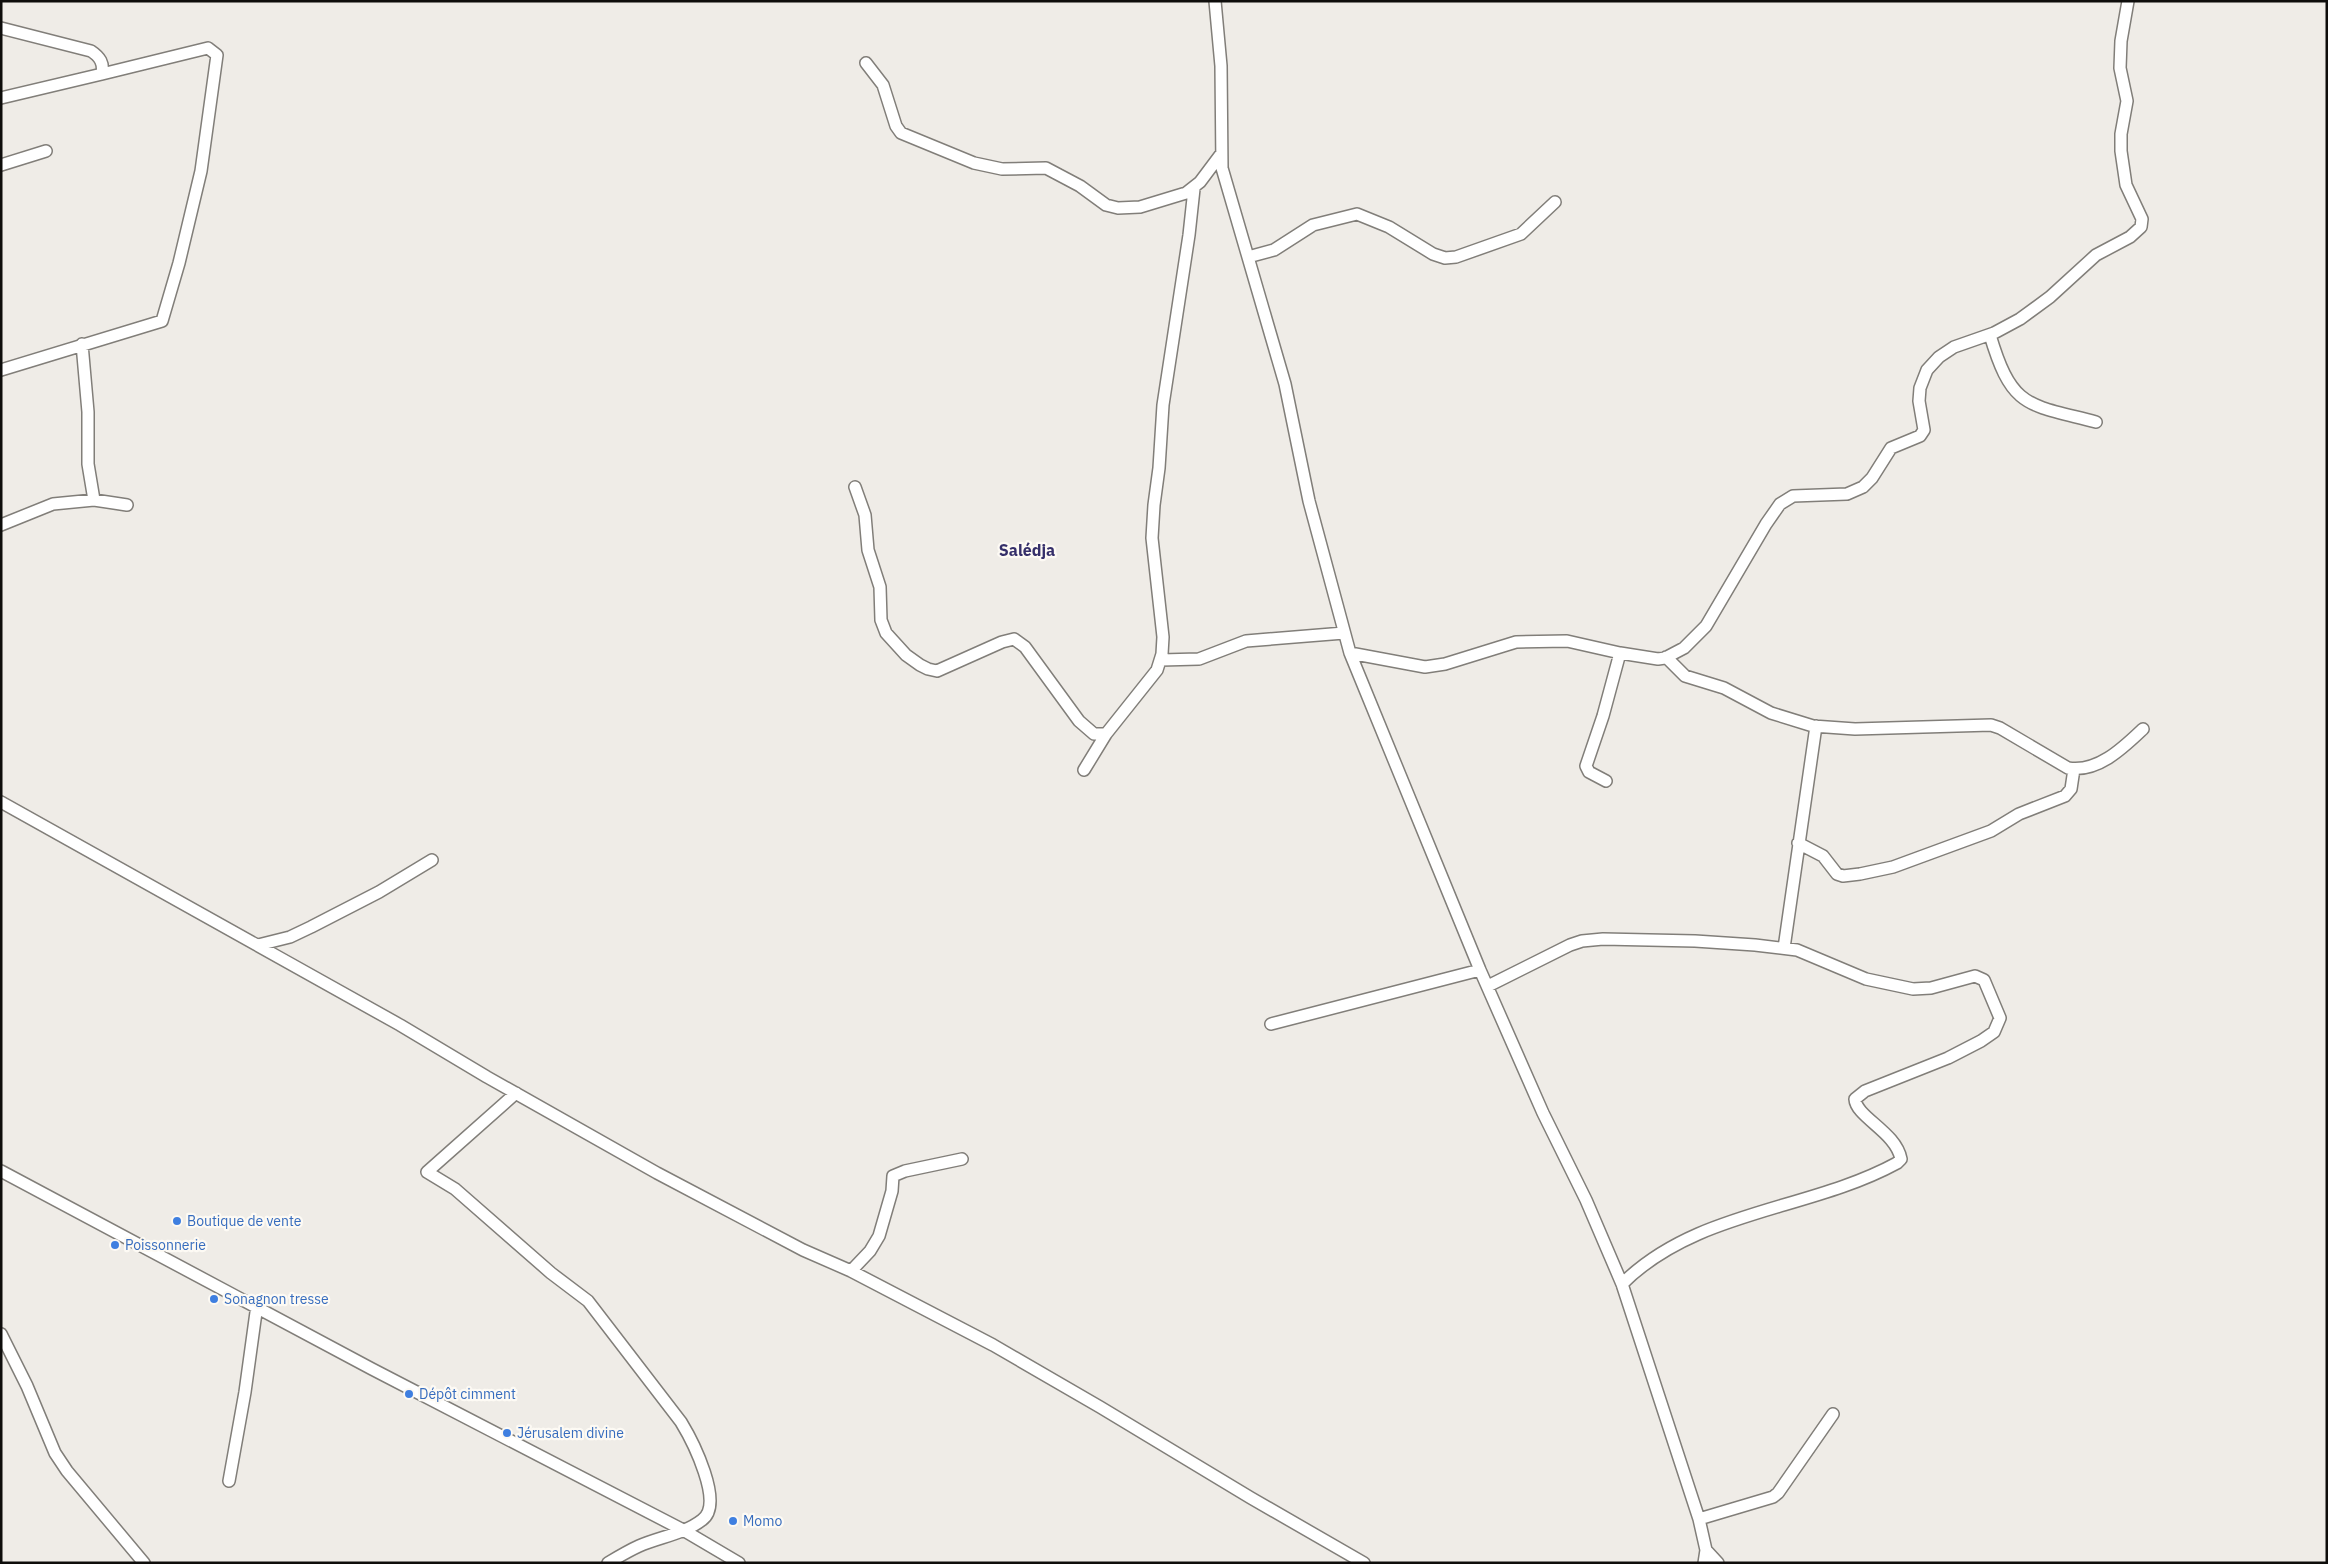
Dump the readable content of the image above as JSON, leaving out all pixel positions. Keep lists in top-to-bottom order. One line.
{"districts":["Salédja"],"places":["Boutique de vente","Poissonnerie","Sonagnon tresse","Dépôt cimment","Jérusalem divine","Momo"]}
